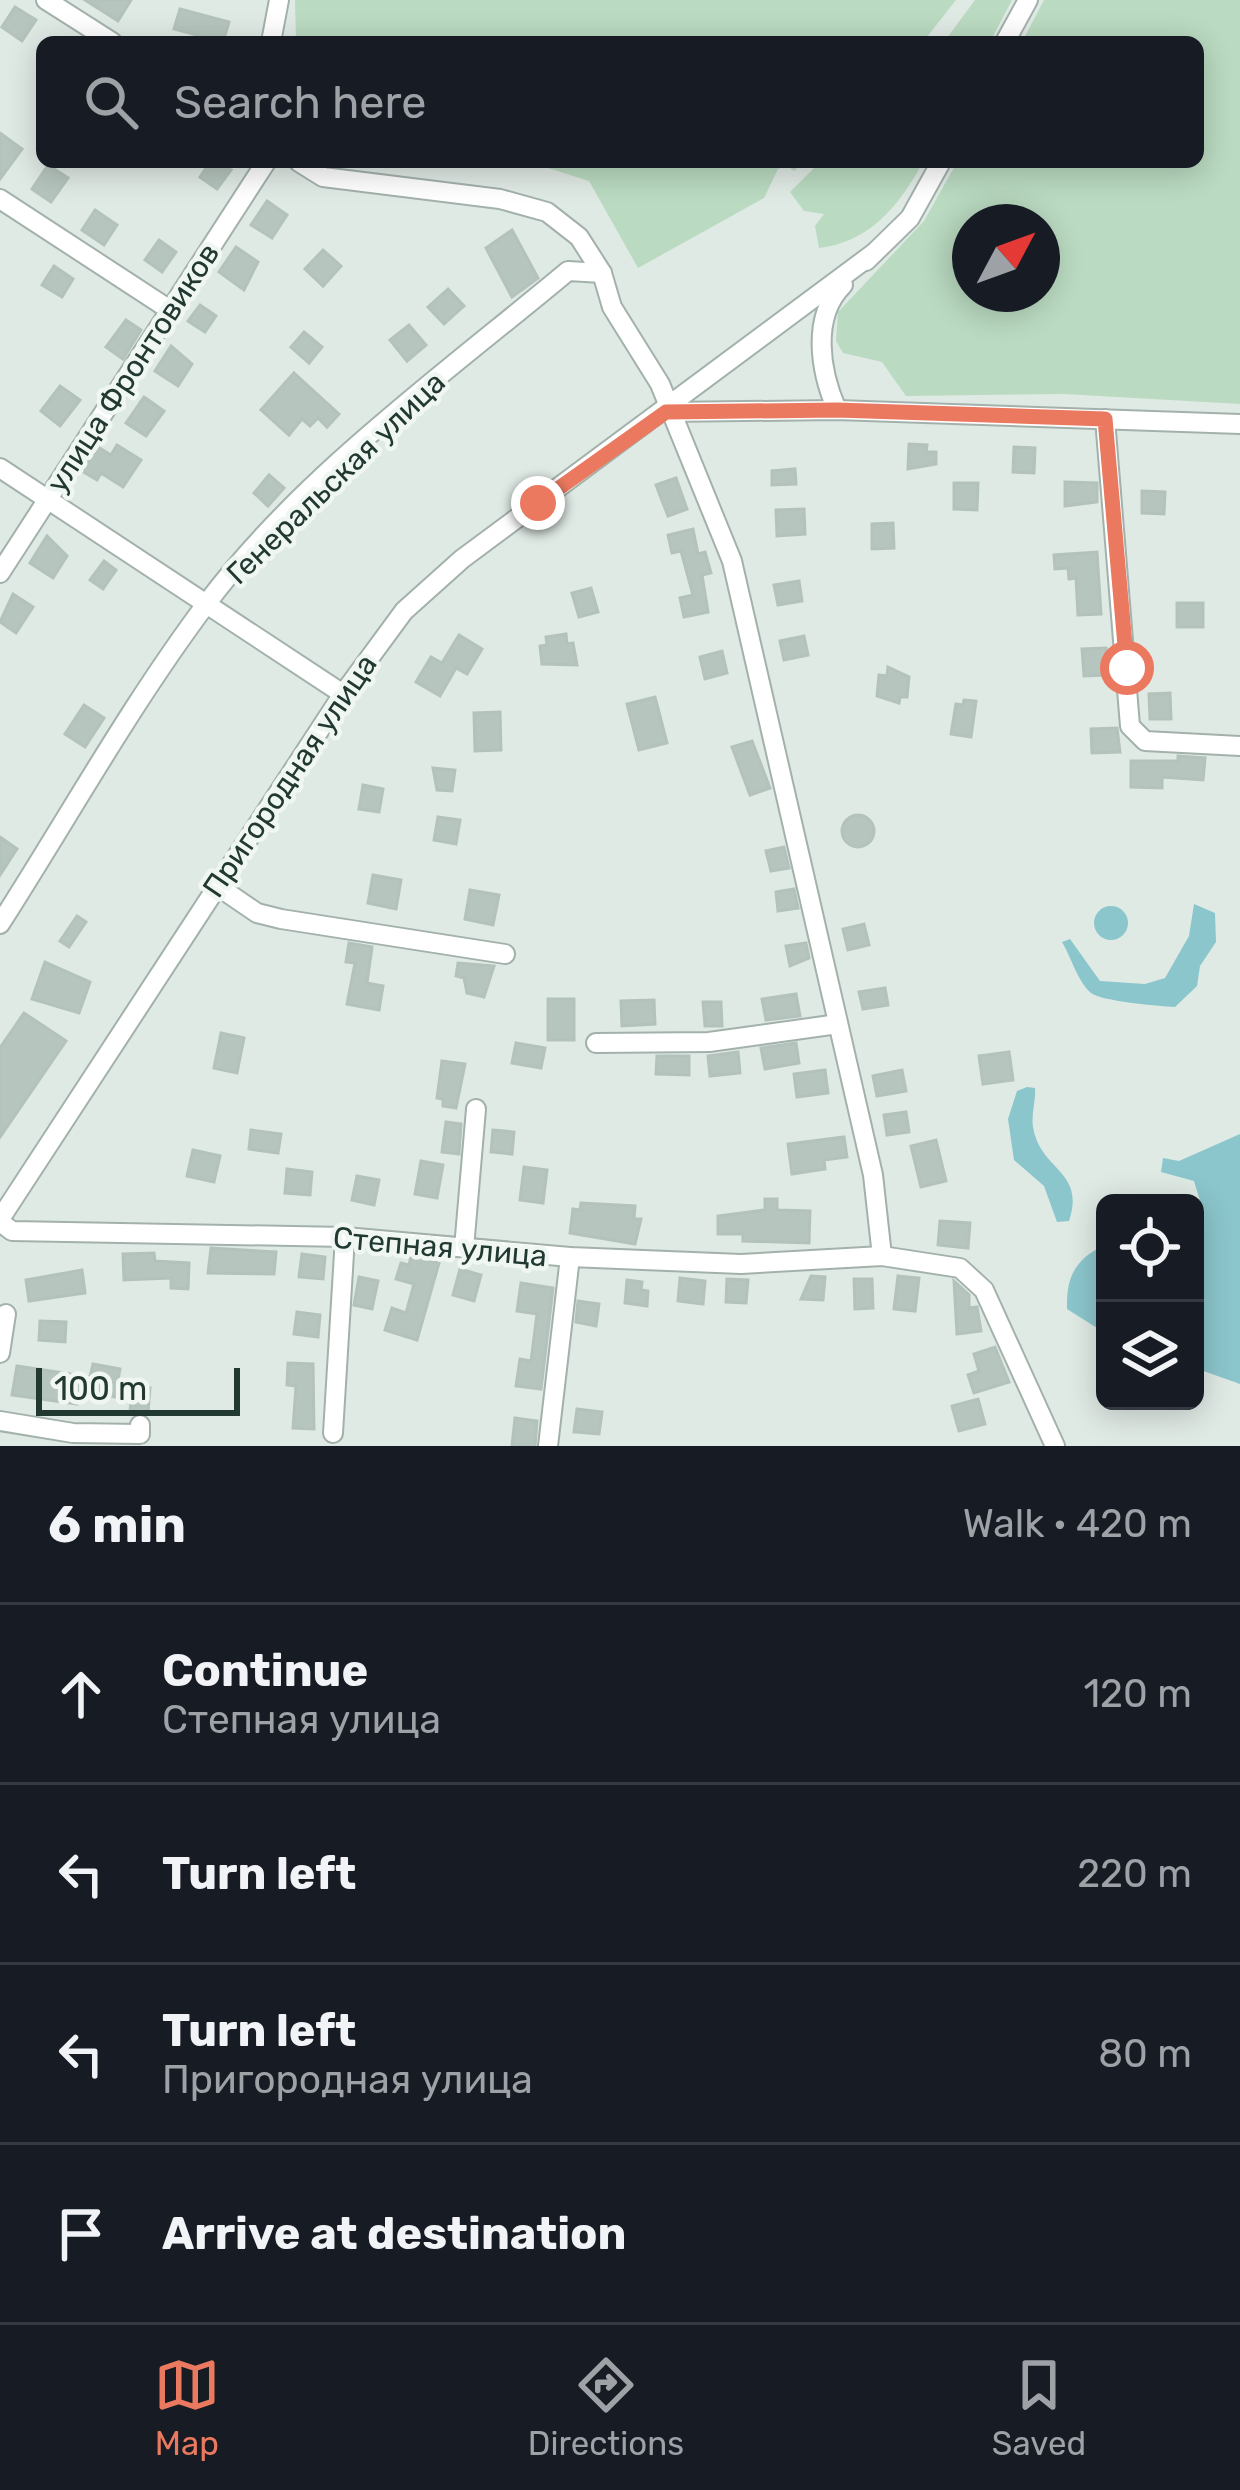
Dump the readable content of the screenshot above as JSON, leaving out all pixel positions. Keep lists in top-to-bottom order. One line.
{"streets":{"street":["улица Фронтовиков","Генеральская улица","Пригородная улица","Степная улица"]},"crossings":[["Пригородная улица","Степная улица"]],"scale_bar":"100 m","north":"top right","page":{"search":"Search here","scale":"100 m","heading":["6 min","Walk · 420 m"],"list":[["Continue","Степная улица","120 m"],["Turn left","220 m"],["Turn left","Пригородная улица","80 m"],"Arrive at destination"],"nav":["Map","Directions","Saved"]}}
